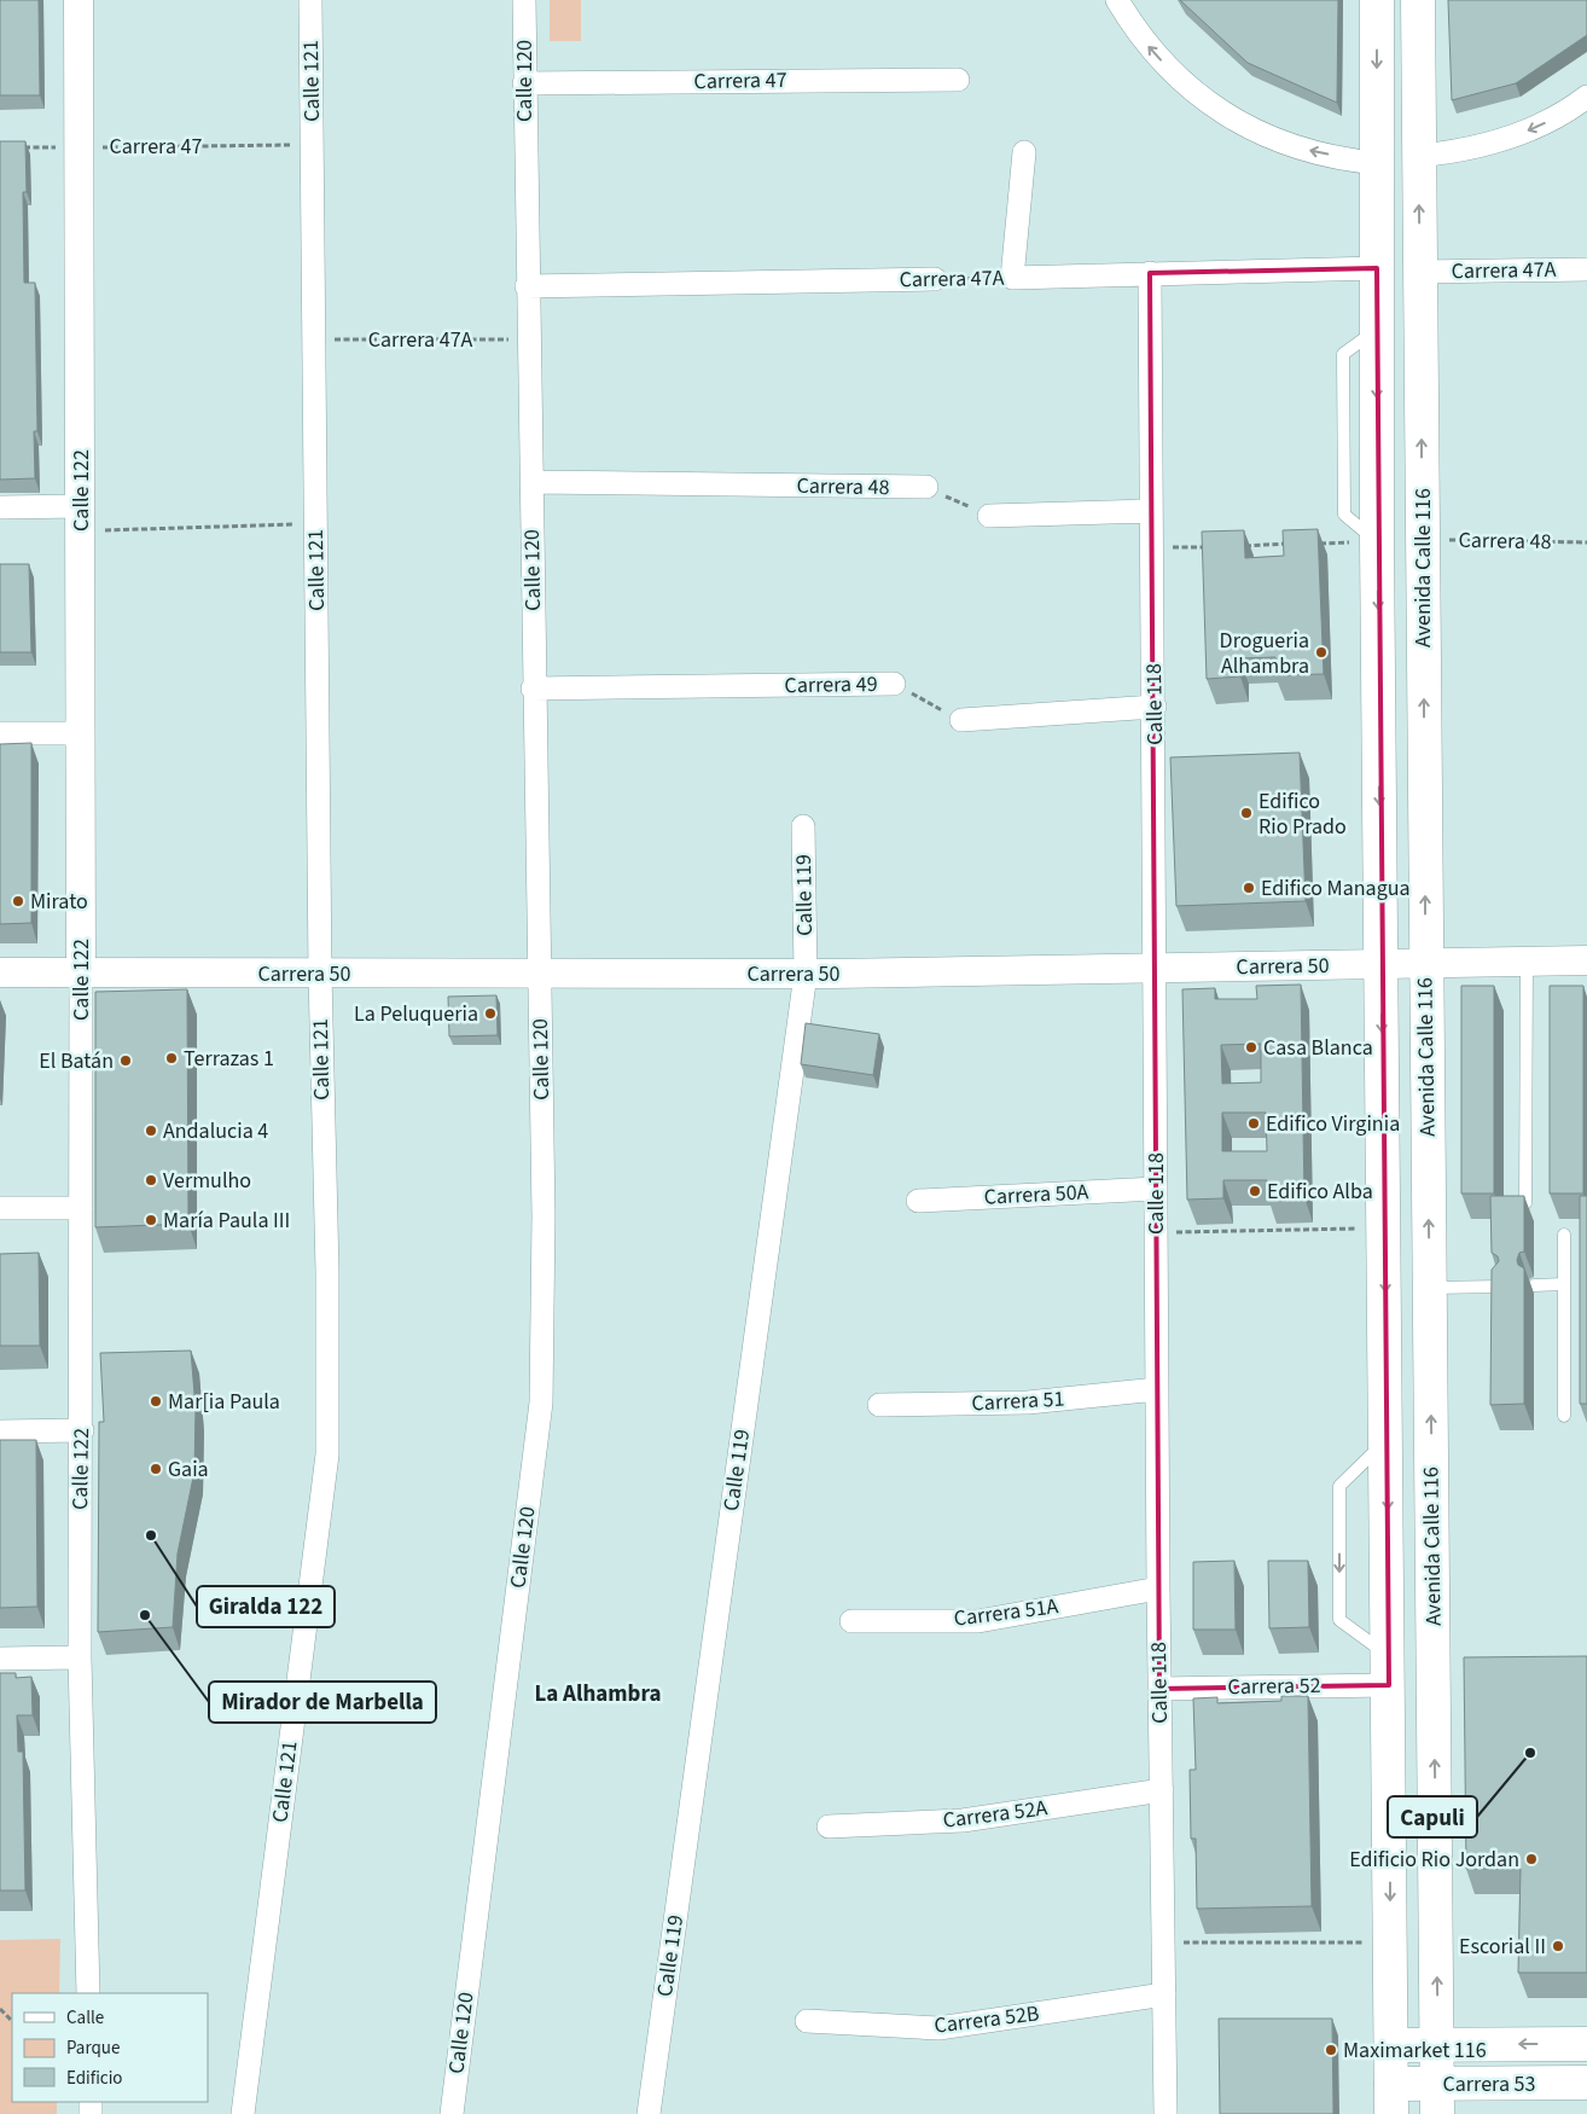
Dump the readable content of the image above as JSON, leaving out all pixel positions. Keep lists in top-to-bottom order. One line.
{"streets":{"main road":["Avenida Calle 116","Carrera 53"],"street":["Calle 121","Calle 120","Carrera 47","Carrera 47A","Carrera 48","Calle 122","Carrera 49","Calle 118","Calle 119","Carrera 50","Carrera 50A","Carrera 51","Carrera 51A","Carrera 52","Carrera 52A","Carrera 52B"]},"crossings":[["Calle 121","Carrera 47"],["Calle 121","Carrera 47A"],["Calle 121","Carrera 50"],["Calle 120","Carrera 47"],["Calle 120","Carrera 47A"],["Calle 120","Carrera 48"],["Calle 120","Carrera 49"],["Calle 120","Carrera 50"],["Carrera 47","Calle 122"],["Carrera 47A","Avenida Calle 116"],["Carrera 47A","Calle 118"],["Carrera 48","Avenida Calle 116"],["Calle 122","Carrera 50"],["Avenida Calle 116","Carrera 50"],["Avenida Calle 116","Carrera 52"],["Avenida Calle 116","Carrera 53"],["Calle 118","Carrera 50"],["Calle 118","Carrera 50A"],["Calle 118","Carrera 51"],["Calle 118","Carrera 51A"],["Calle 118","Carrera 52"],["Calle 118","Carrera 52A"],["Calle 118","Carrera 52B"],["Calle 119","Carrera 50"]],"districts":["La Alhambra"],"places":["Drogueria Alhambra","Edifico Rio Prado","Edifico Managua","Mirato","La Peluqueria","Casa Blanca","Terrazas 1","El Batán","Edifico Virginia","Andalucia 4","Vermulho","Edifico Alba","María Paula III","Mar[ia Paula","Gaia","Giralda 122","Mirador de Marbella","Capuli","Edificio Rio Jordan","Escorial II","Maximarket 116"],"legend":["Calle","Parque","Edificio"]}
